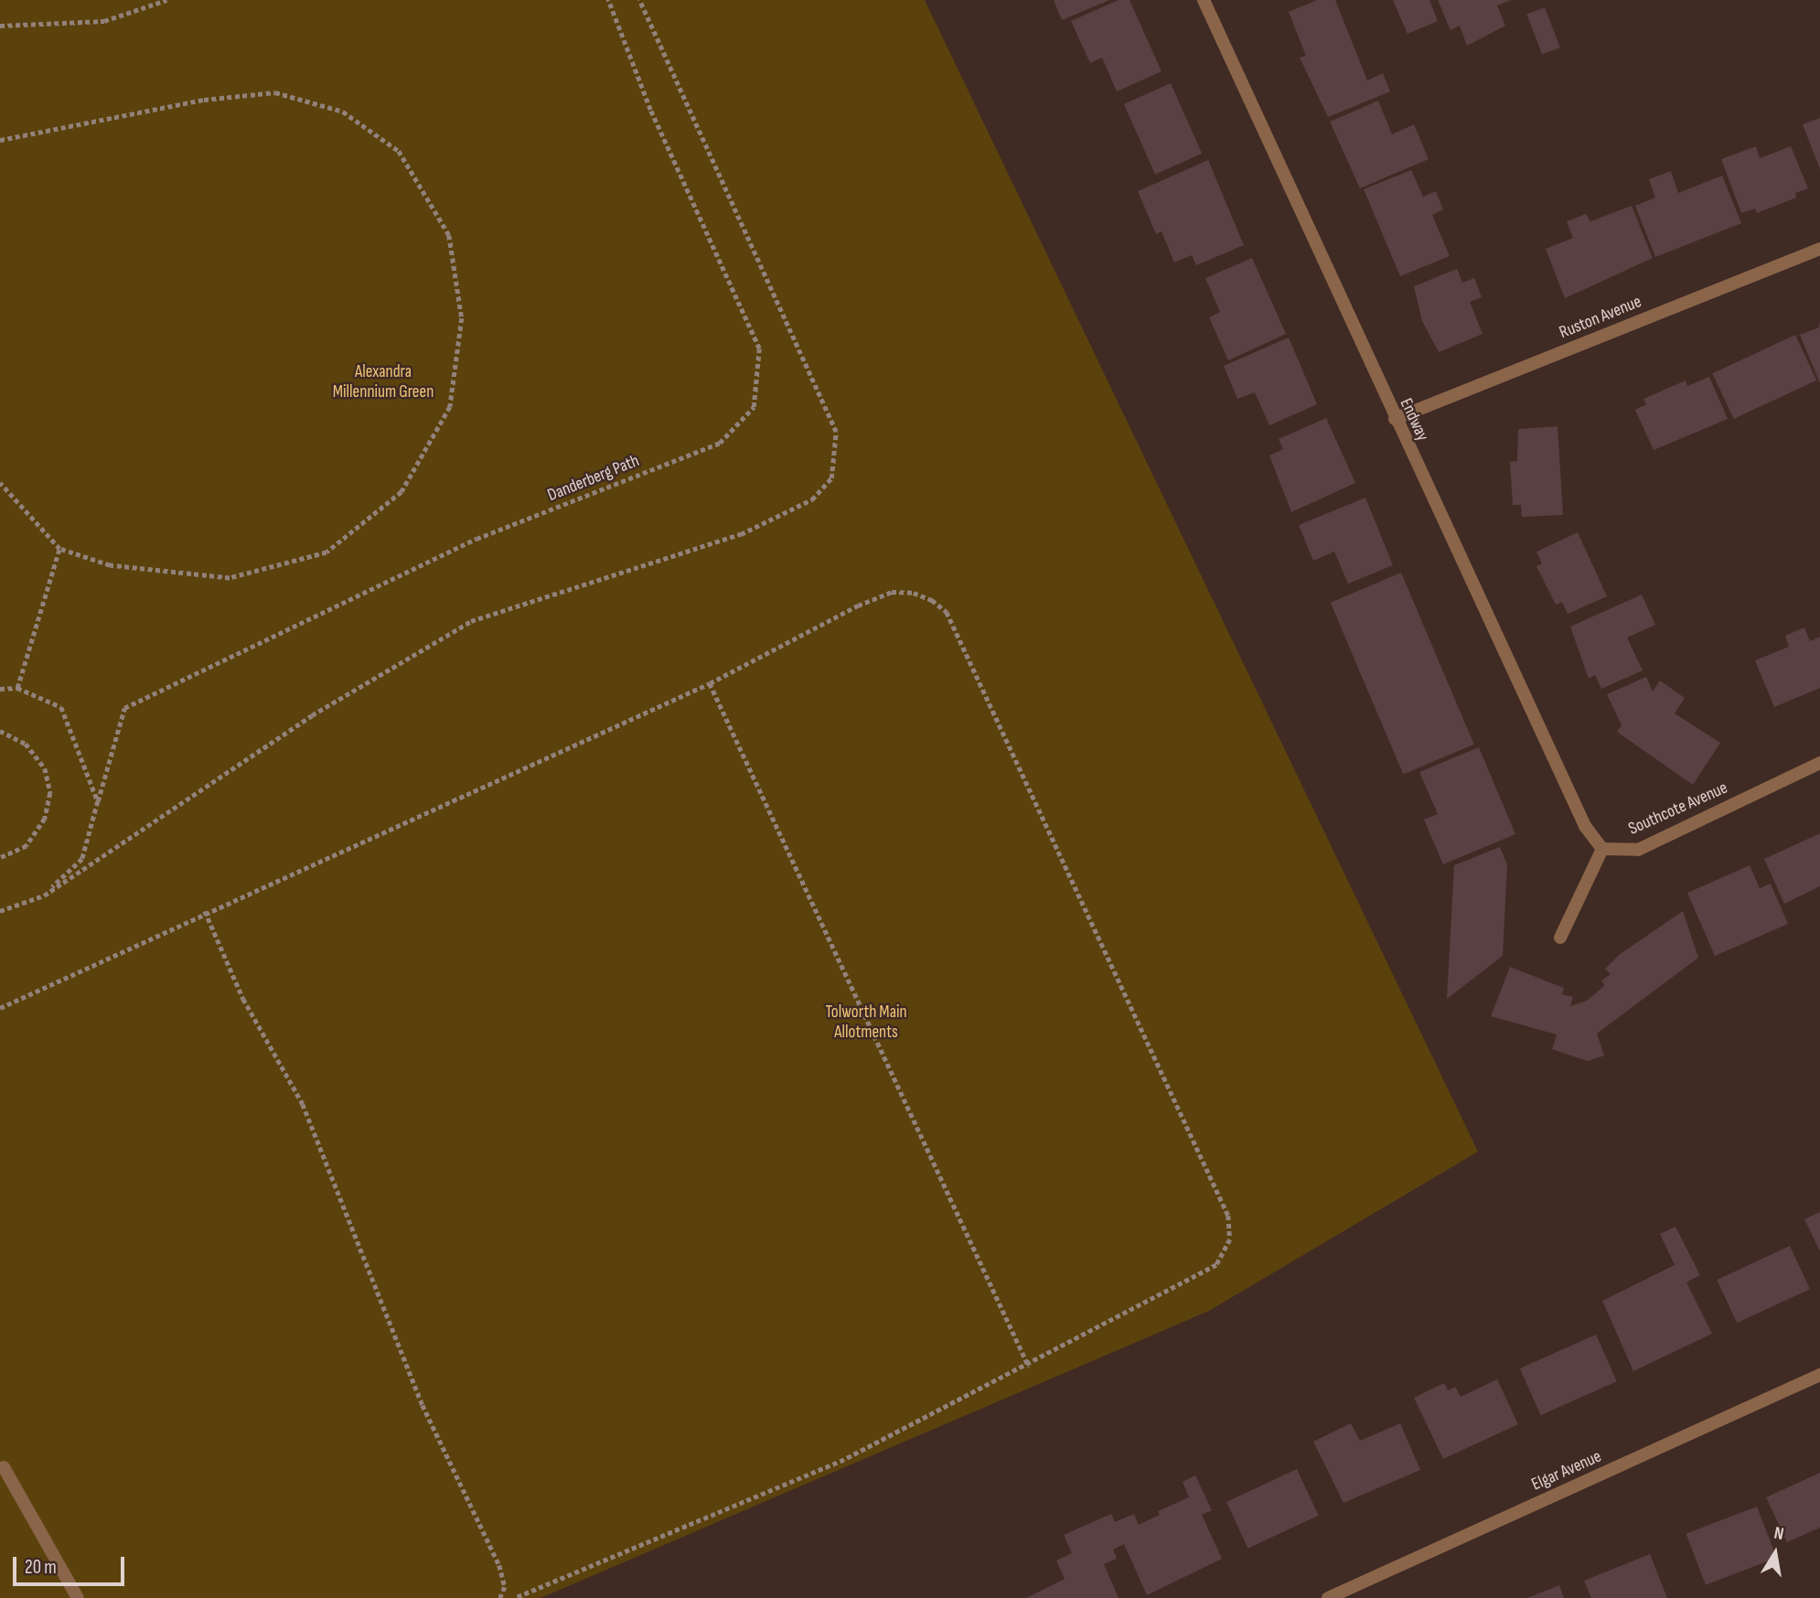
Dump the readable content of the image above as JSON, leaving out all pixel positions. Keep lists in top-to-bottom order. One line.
{"streets":{"street":["Ruston Avenue","Endway","Southcote Avenue","Elgar Avenue"],"path":["Danderberg Path"]},"crossings":[["Ruston Avenue","Endway"],["Endway","Southcote Avenue"]],"parks":["Alexandra Millennium Green","Tolworth Main Allotments"],"scale_bar":"20 m","north":"top"}
